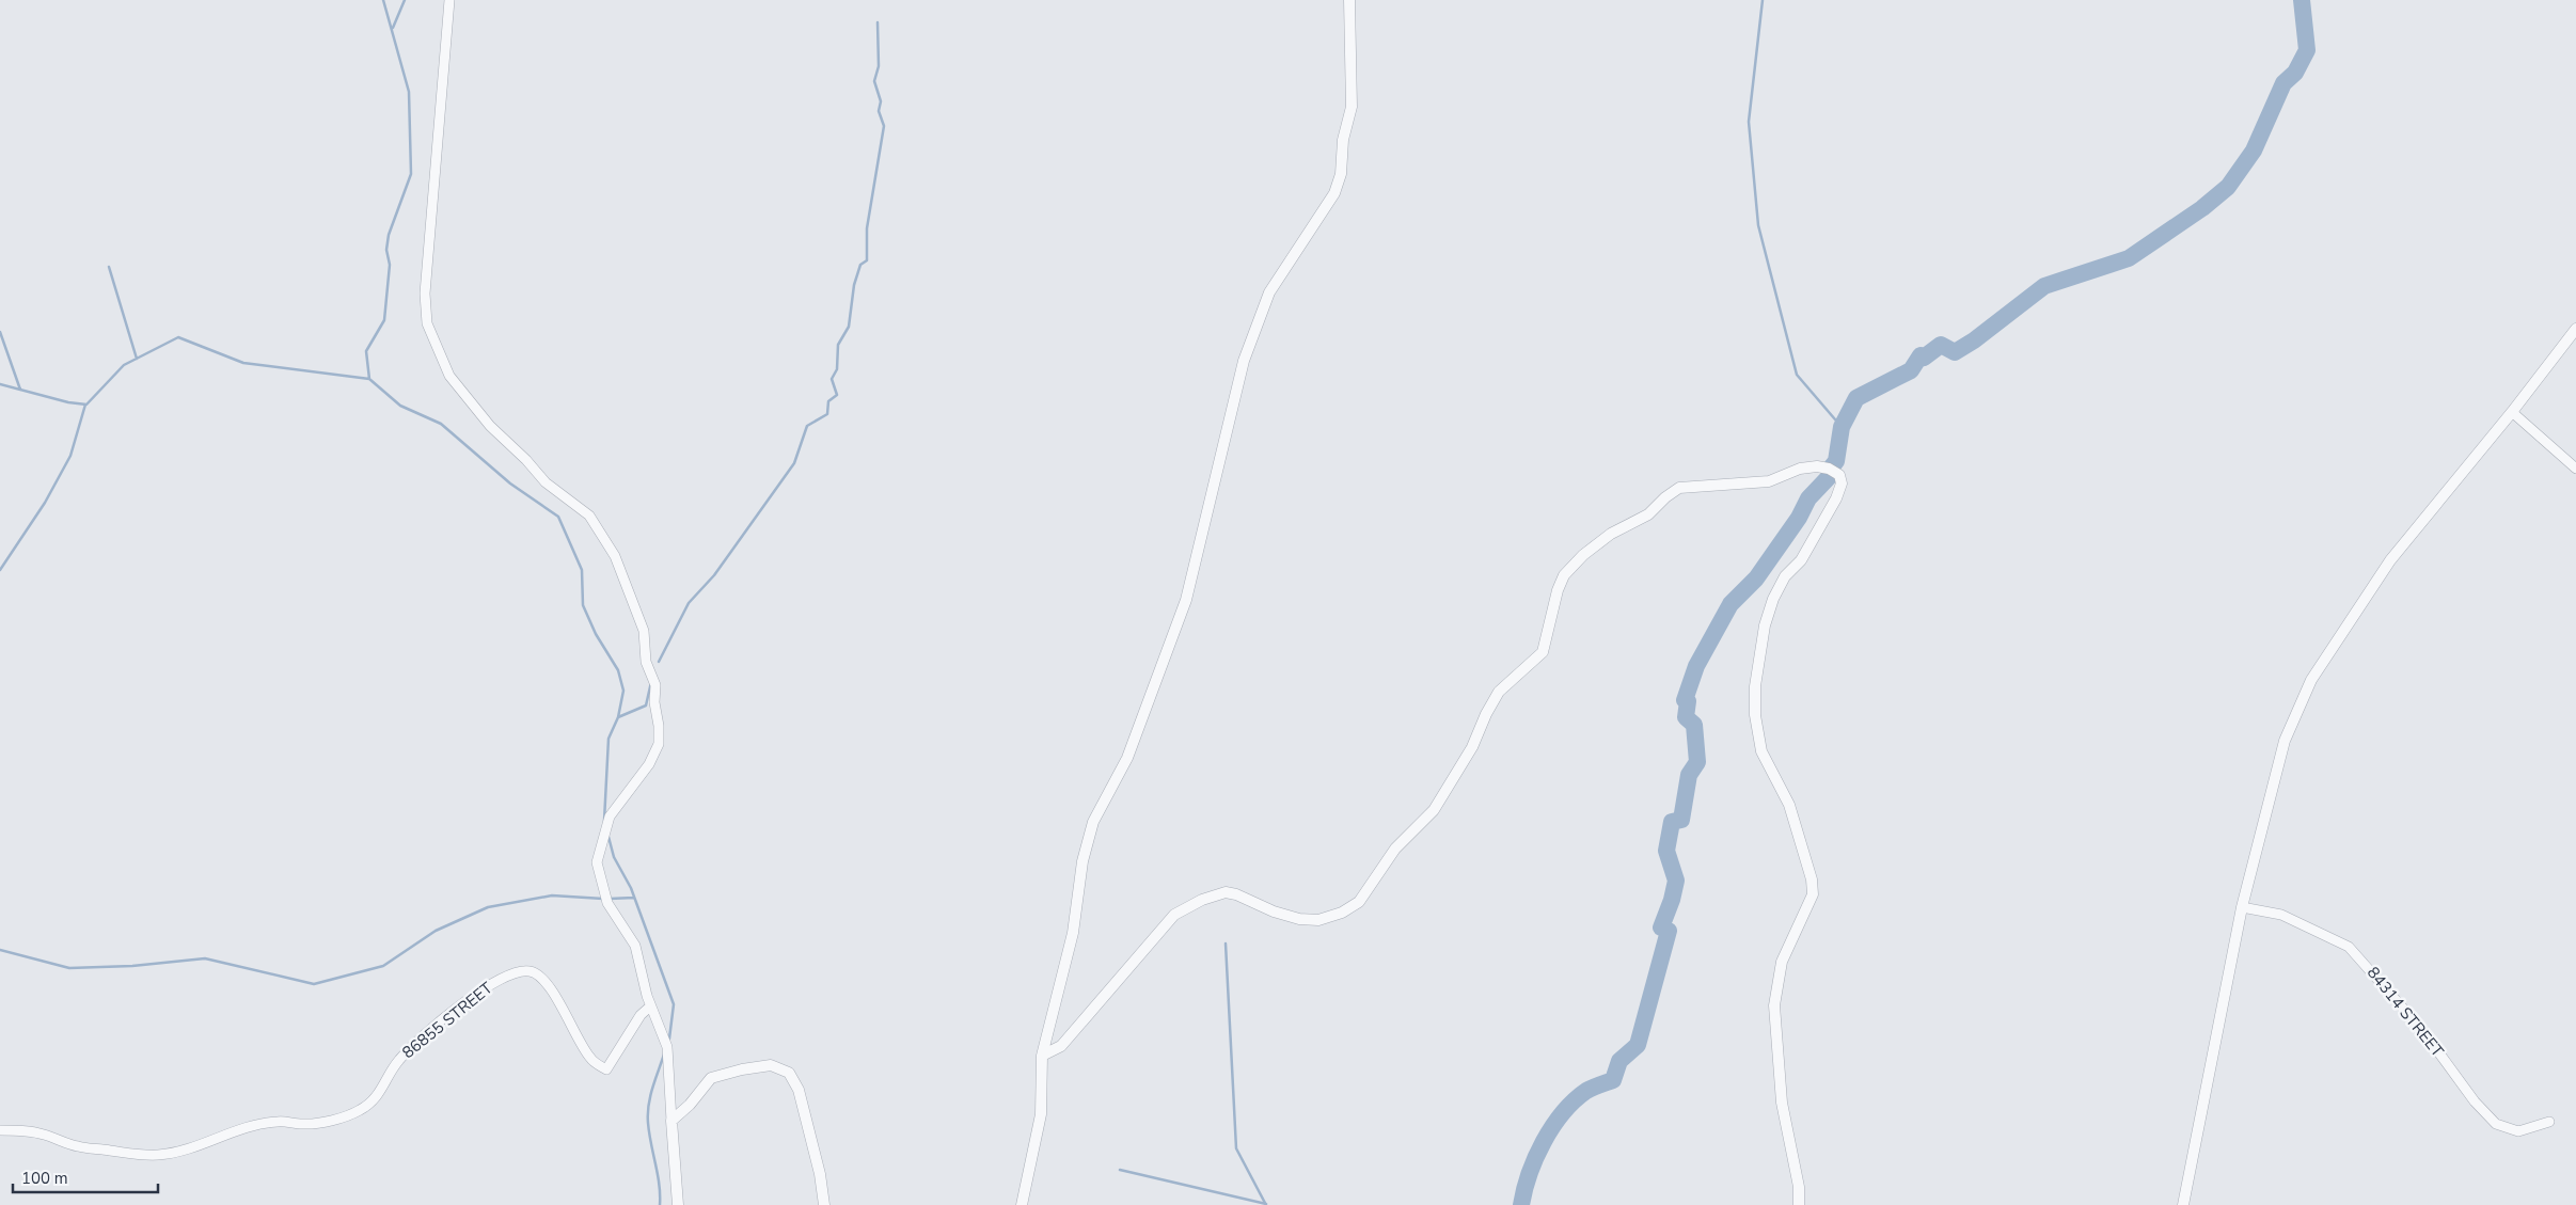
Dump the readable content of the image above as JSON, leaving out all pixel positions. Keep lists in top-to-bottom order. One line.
{"streets":{"street":["84314 STREET","86855 STREET"]},"scale_bar":"100 m"}
